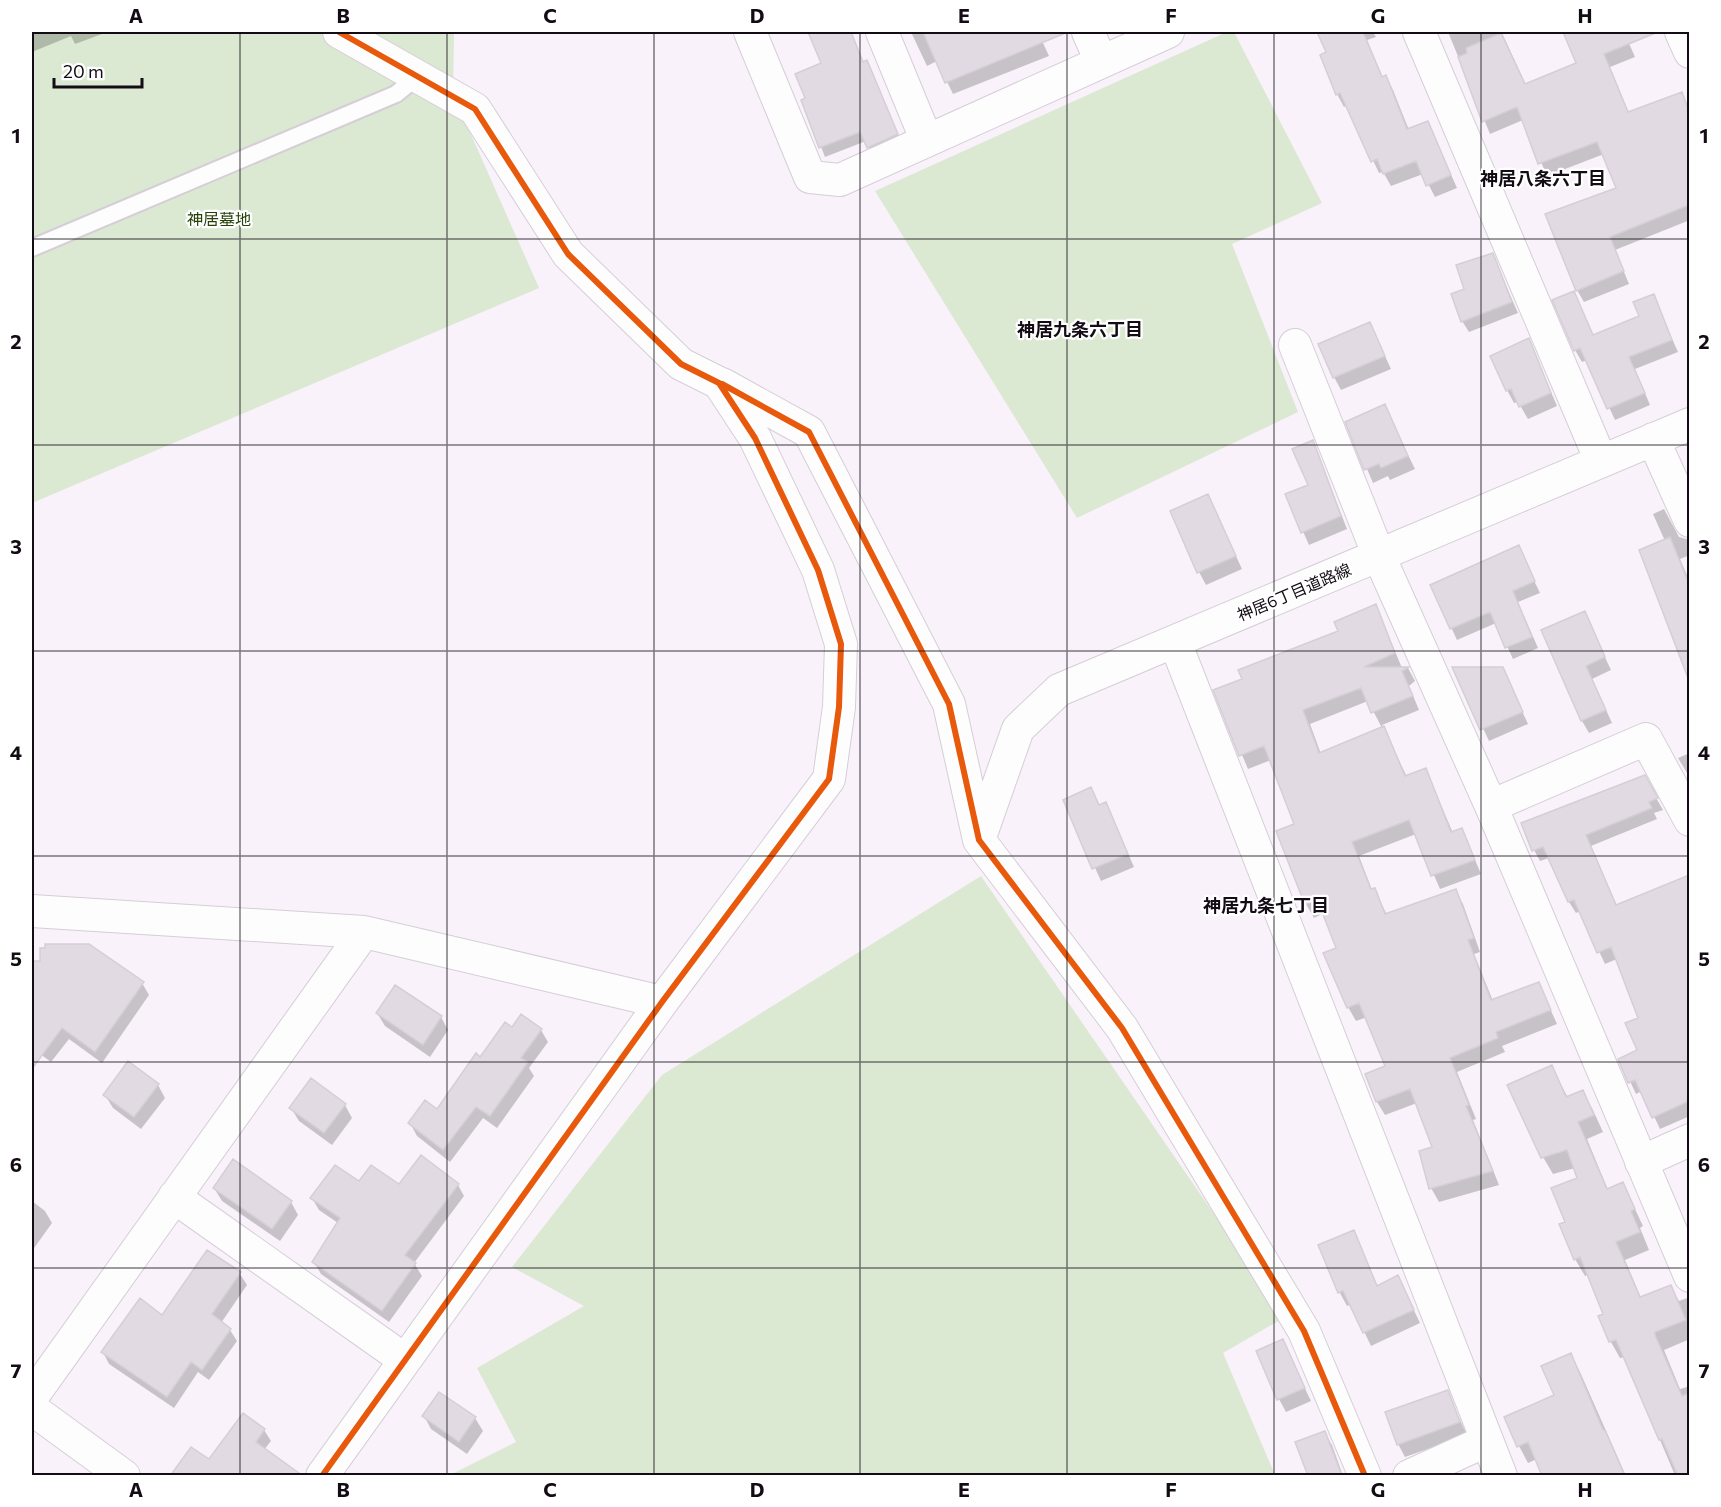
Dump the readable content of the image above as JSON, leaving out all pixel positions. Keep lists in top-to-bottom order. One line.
{"streets":{"street":["神居6丁目道路線"]},"districts":["神居八条六丁目","神居九条六丁目","神居九条七丁目"],"parks":["神居墓地"],"scale_bar":"20 m","grid":{"columns":["A","B","C","D","E","F","G","H"],"rows":["1","2","3","4","5","6","7"]}}
